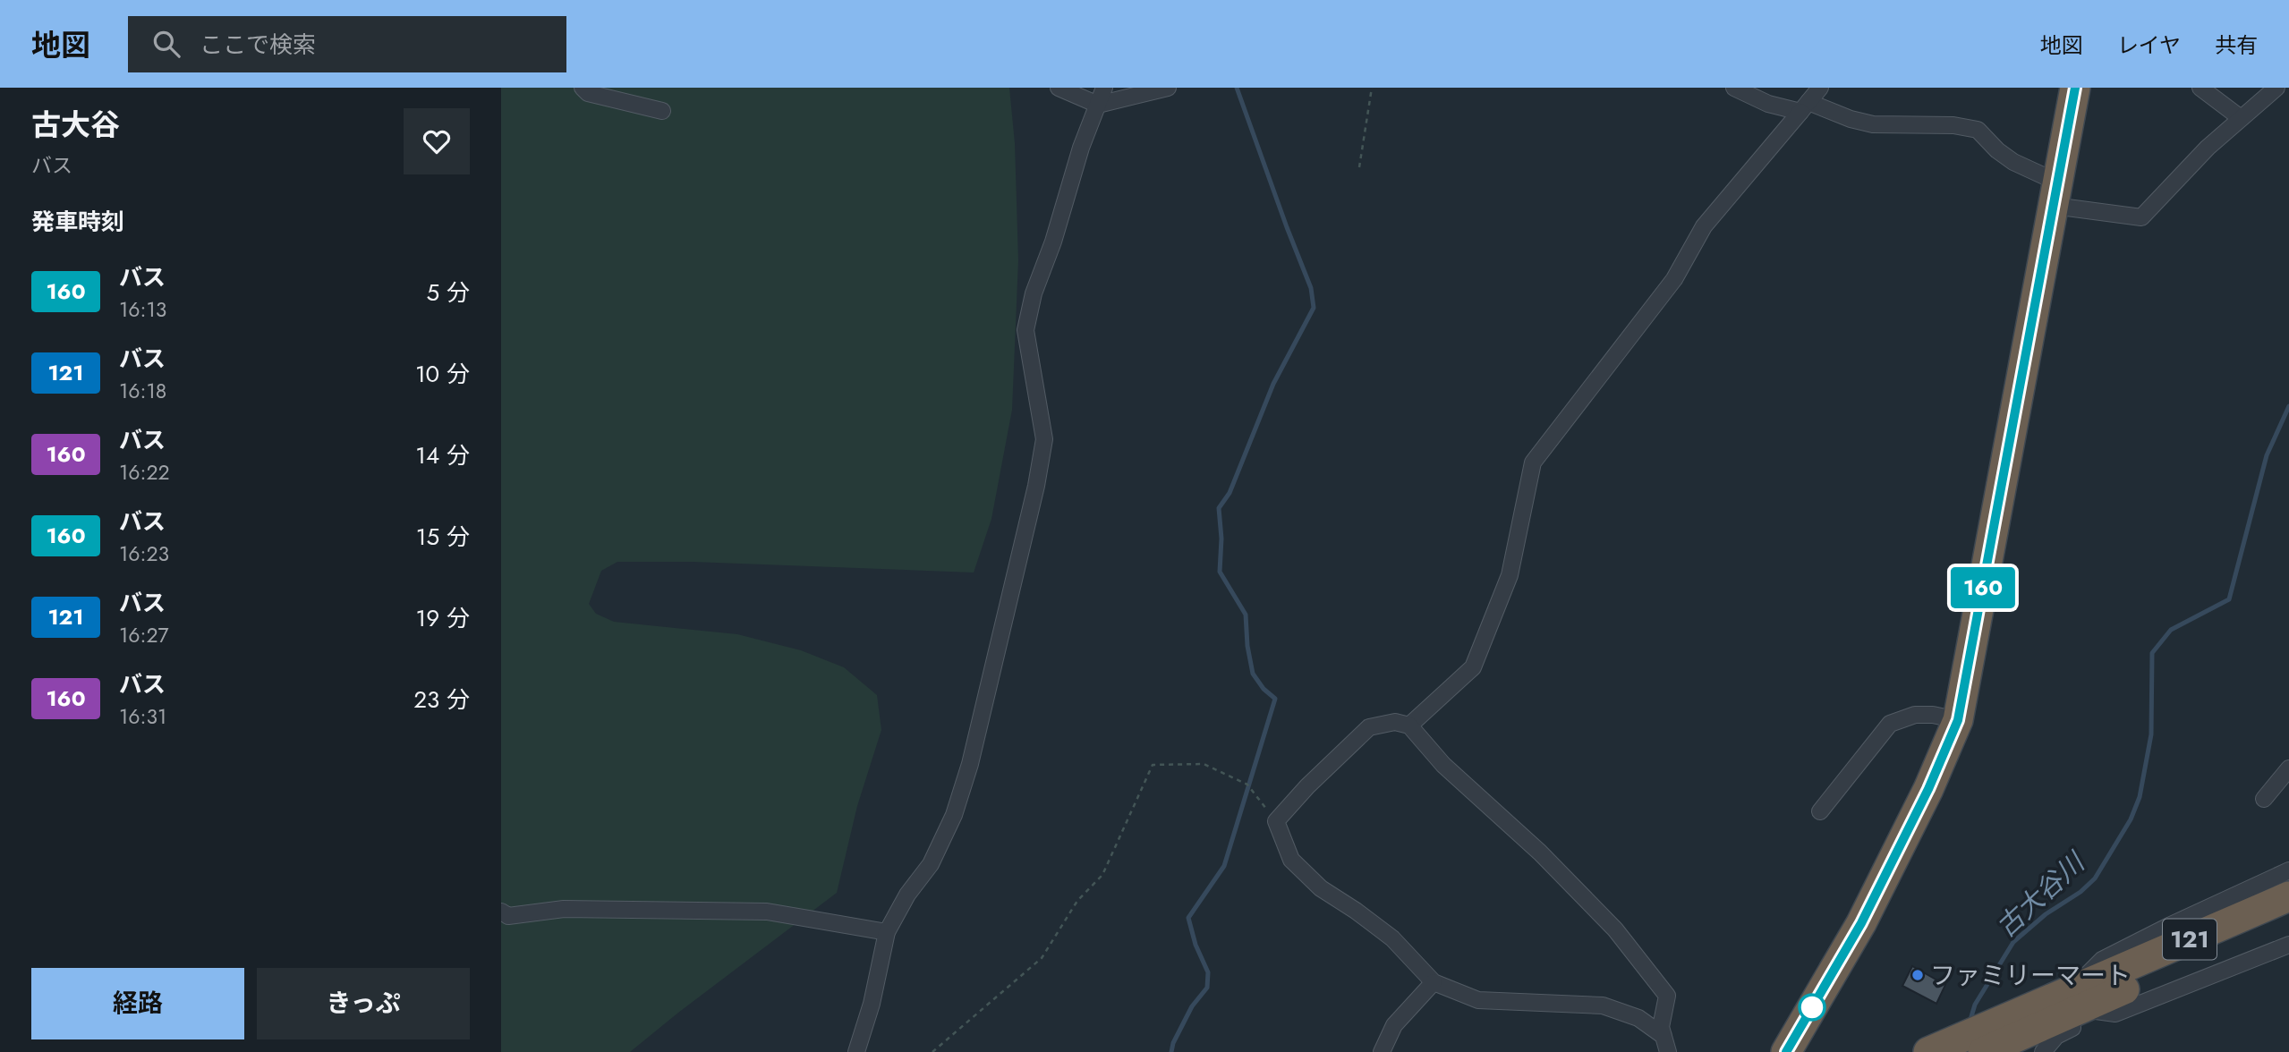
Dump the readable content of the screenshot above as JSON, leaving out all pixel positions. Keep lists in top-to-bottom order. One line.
{"streets":{"highway":["121"]},"water":["古大谷川"],"places":["ファミリーマート"],"lines":["bus line 160"],"page":{"header":"地図","search":"ここで検索","nav":["地図","レイヤ","共有"],"heading":[["古大谷","バス"],"発車時刻"],"on_map":"160","list":[{"mark":"160","name":"バス","note":"16:13","value":"5 分"},{"mark":"121","name":"バス","note":"16:18","value":"10 分"},{"mark":"160","name":"バス","note":"16:22","value":"14 分"},{"mark":"160","name":"バス","note":"16:23","value":"15 分"},{"mark":"121","name":"バス","note":"16:27","value":"19 分"},{"mark":"160","name":"バス","note":"16:31","value":"23 分"}],"buttons":["経路","きっぷ"]}}
